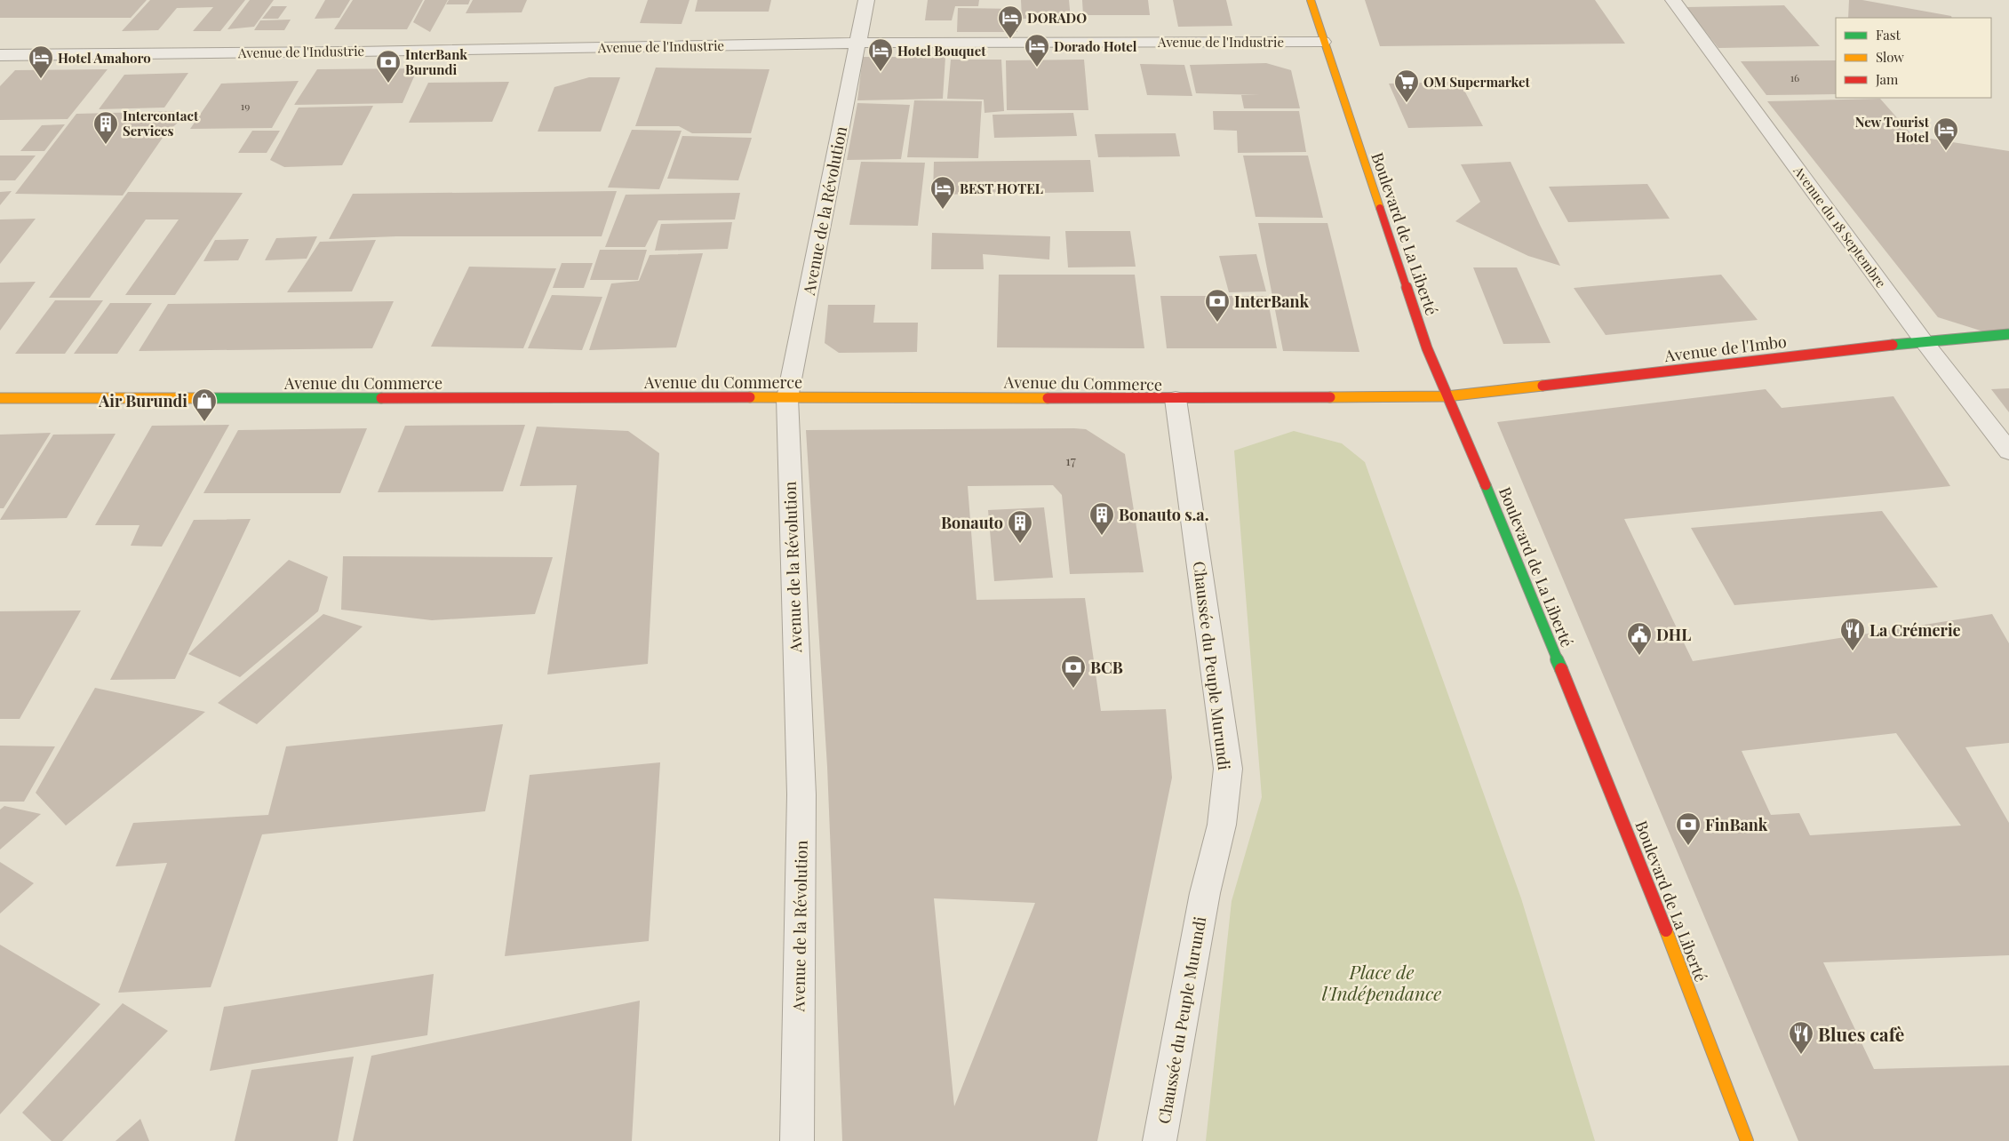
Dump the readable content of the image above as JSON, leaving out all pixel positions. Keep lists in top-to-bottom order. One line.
{"streets":{"main road":["Boulevard de La Liberté","Avenue de l'Imbo","Avenue du Commerce"],"street":["Avenue de l'Industrie","Avenue de la Révolution","Avenue du 18 Septembre","Chaussée du Peuple Murundi"]},"crossings":[["Avenue de l'Industrie","Avenue de la Révolution"],["Avenue de l'Industrie","Boulevard de La Liberté"],["Avenue de la Révolution","Avenue du Commerce"],["Avenue du 18 Septembre","Avenue de l'Imbo"],["Boulevard de La Liberté","Avenue de l'Imbo"],["Boulevard de La Liberté","Avenue du Commerce"],["Avenue de l'Imbo","Avenue du Commerce"],["Avenue du Commerce","Chaussée du Peuple Murundi"]],"parks":["Place de l'Indépendance"],"places":{"hotel":["DORADO","Dorado Hotel","Hotel Bouquet","Hotel Amahoro","New Tourist Hotel","BEST HOTEL"],"bank":["InterBank Burundi","InterBank","BCB","FinBank"],"supermarket":["OM Supermarket"],"building":["Intercontact Services","Bonauto s.a.","Bonauto"],"shop":["Air Burundi"],"restaurant":["La Crémerie","Blues cafè"],"public building":["DHL"]},"house_numbers":["16","19","17"],"legend":["Fast","Slow","Jam"]}
